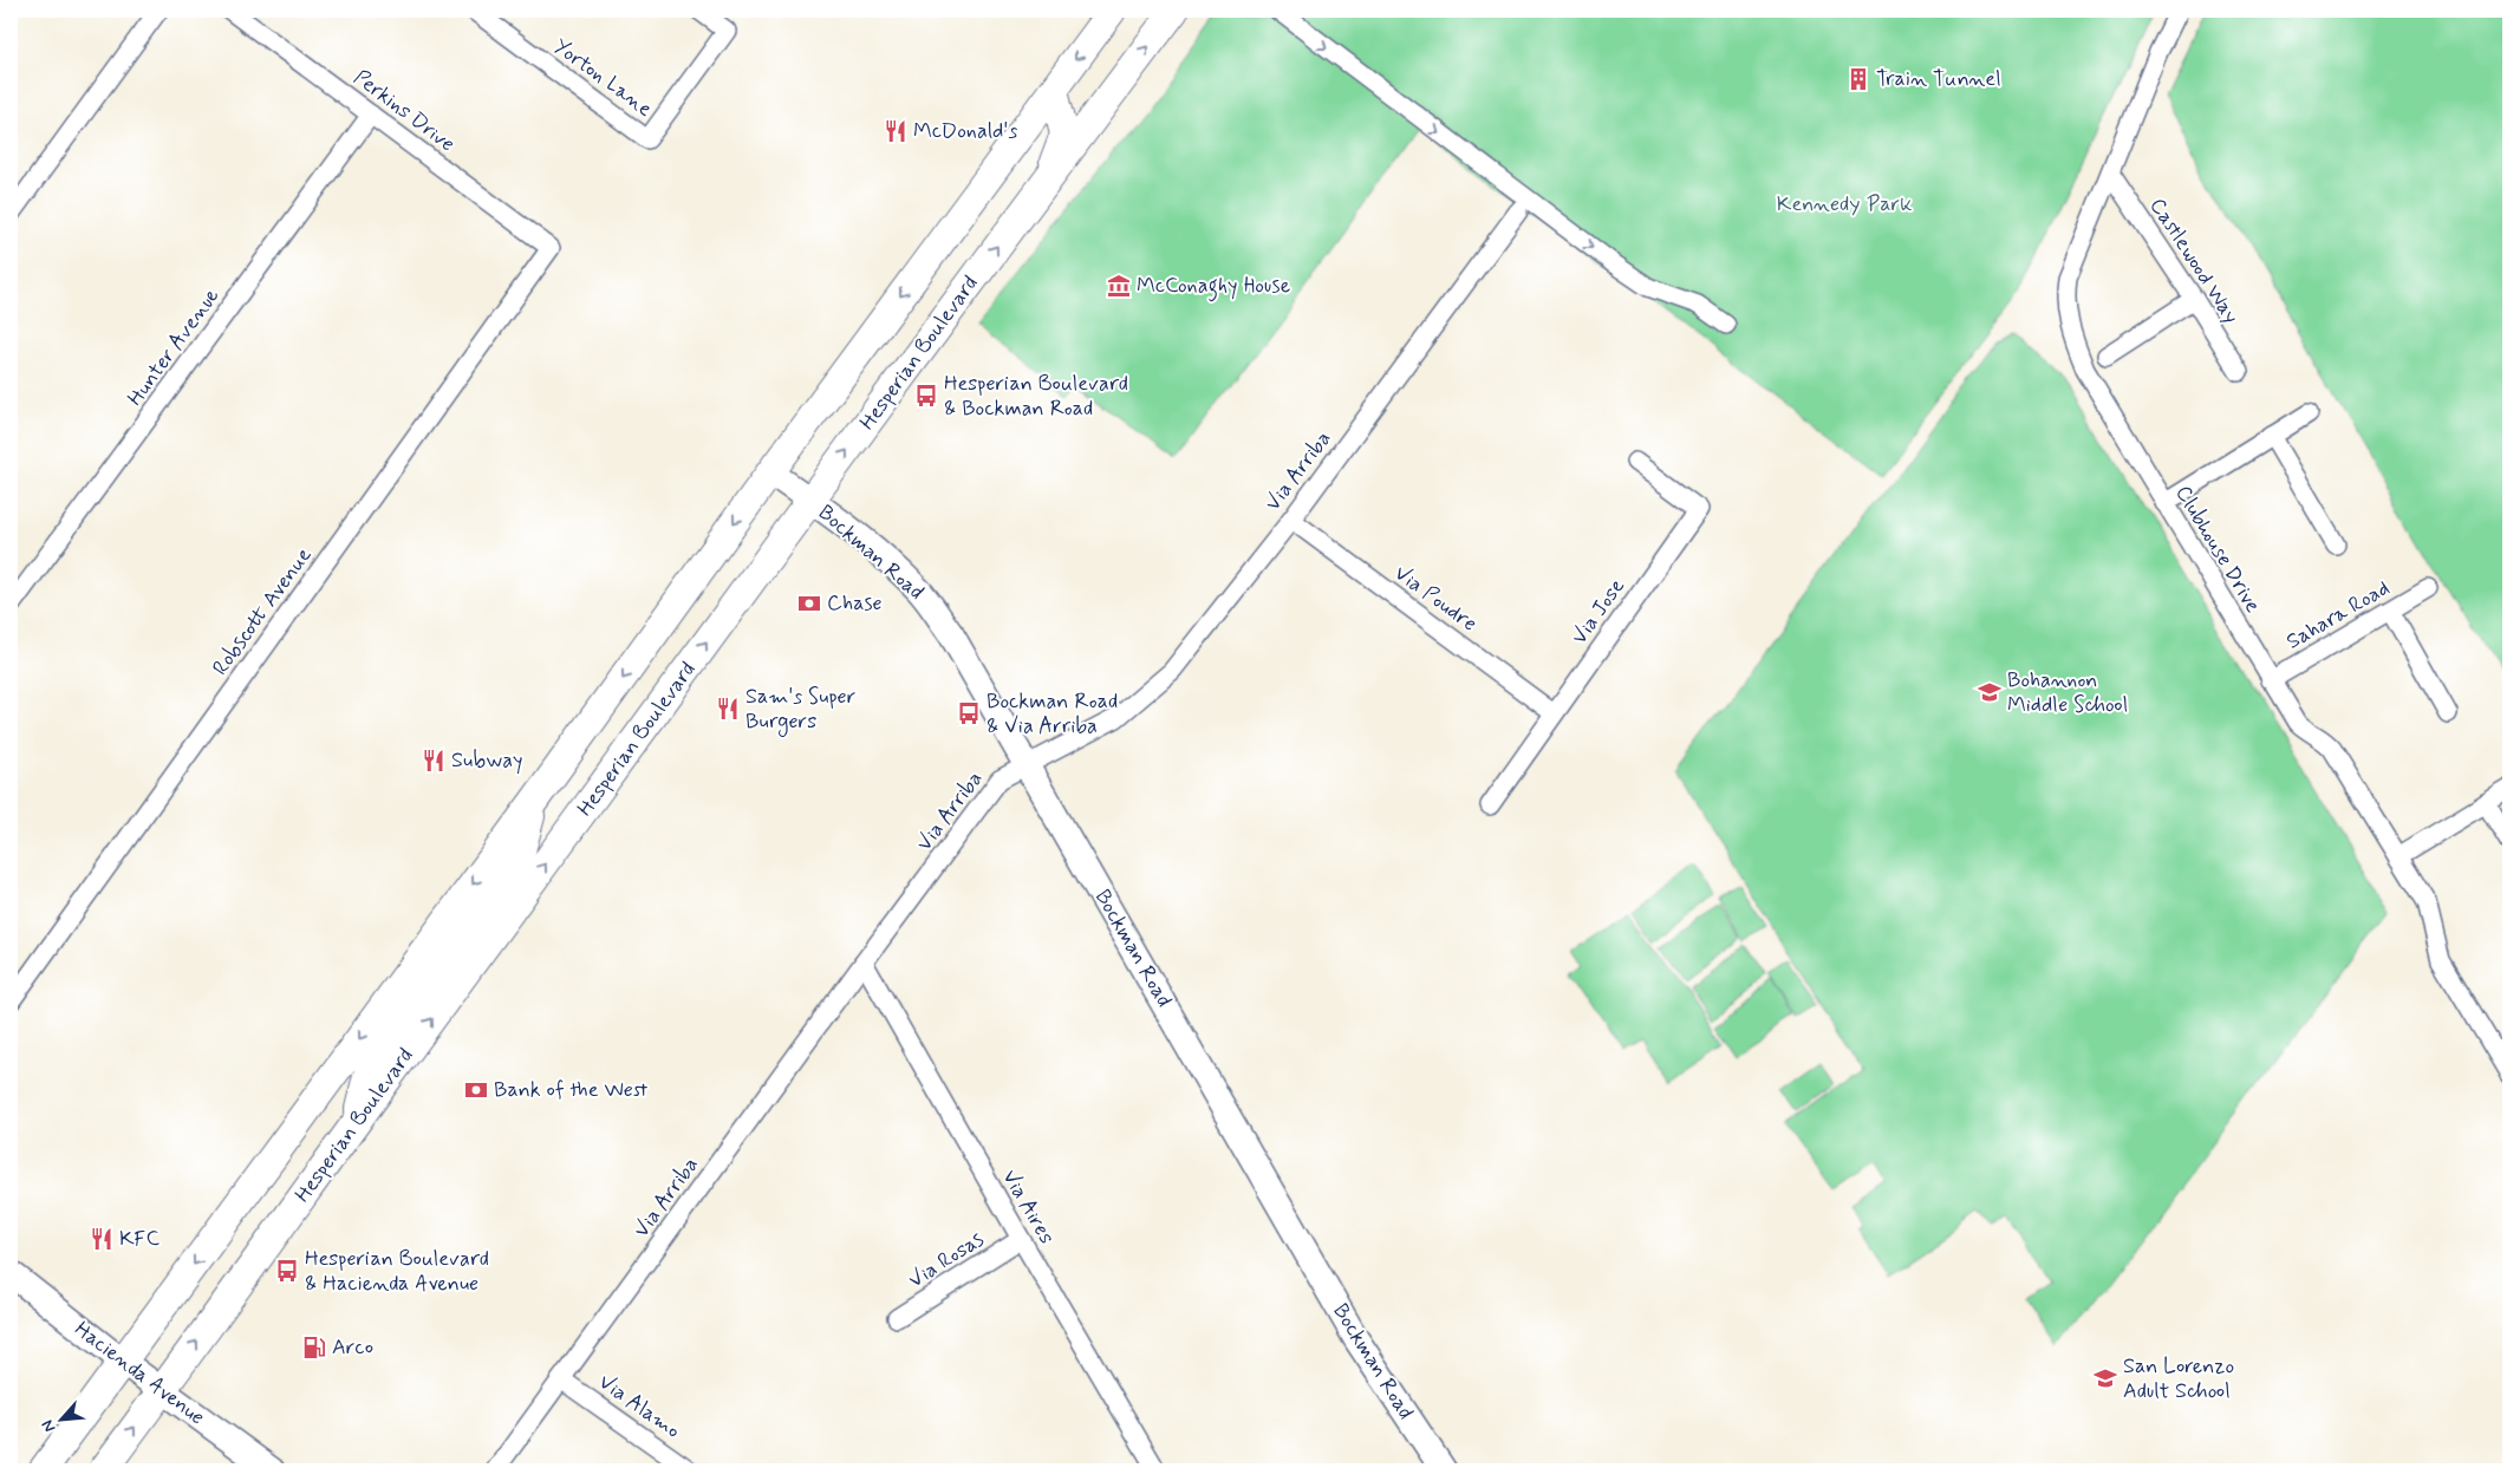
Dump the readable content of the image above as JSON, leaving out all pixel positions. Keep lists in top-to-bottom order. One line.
{"streets":{"main road":["Hesperian Boulevard"],"street":["Yorton Lane","Perkins Drive","Castlewood Way","Hunter Avenue","Via Arriba","Clubhouse Drive","Bockman Road","Via Poudre","Robscott Avenue","Via Jose","Sahara Road","Via Aires","Via Rosas","Hacienda Avenue","Via Alamo"]},"crossings":[["Perkins Drive","Hunter Avenue"],["Perkins Drive","Robscott Avenue"],["Castlewood Way","Clubhouse Drive"],["Hesperian Boulevard","Bockman Road"],["Hesperian Boulevard","Hacienda Avenue"],["Via Arriba","Bockman Road"],["Via Arriba","Via Poudre"],["Via Arriba","Via Aires"],["Via Arriba","Via Alamo"],["Clubhouse Drive","Sahara Road"],["Via Poudre","Via Jose"],["Via Aires","Via Rosas"]],"parks":["Kennedy Park"],"places":{"building":["Train Tunnel"],"restaurant":["McDonald's","Sam's Super Burgers","Subway","KFC"],"museum":["McConaghy House"],"bus stop":["Hesperian Boulevard & Bockman Road","Bockman Road & Via Arriba","Hesperian Boulevard & Hacienda Avenue"],"bank":["Chase","Bank of the West"],"school or university":["Bohannon Middle School","San Lorenzo Adult School"],"fuel station":["Arco"]},"north":"bottom left"}
